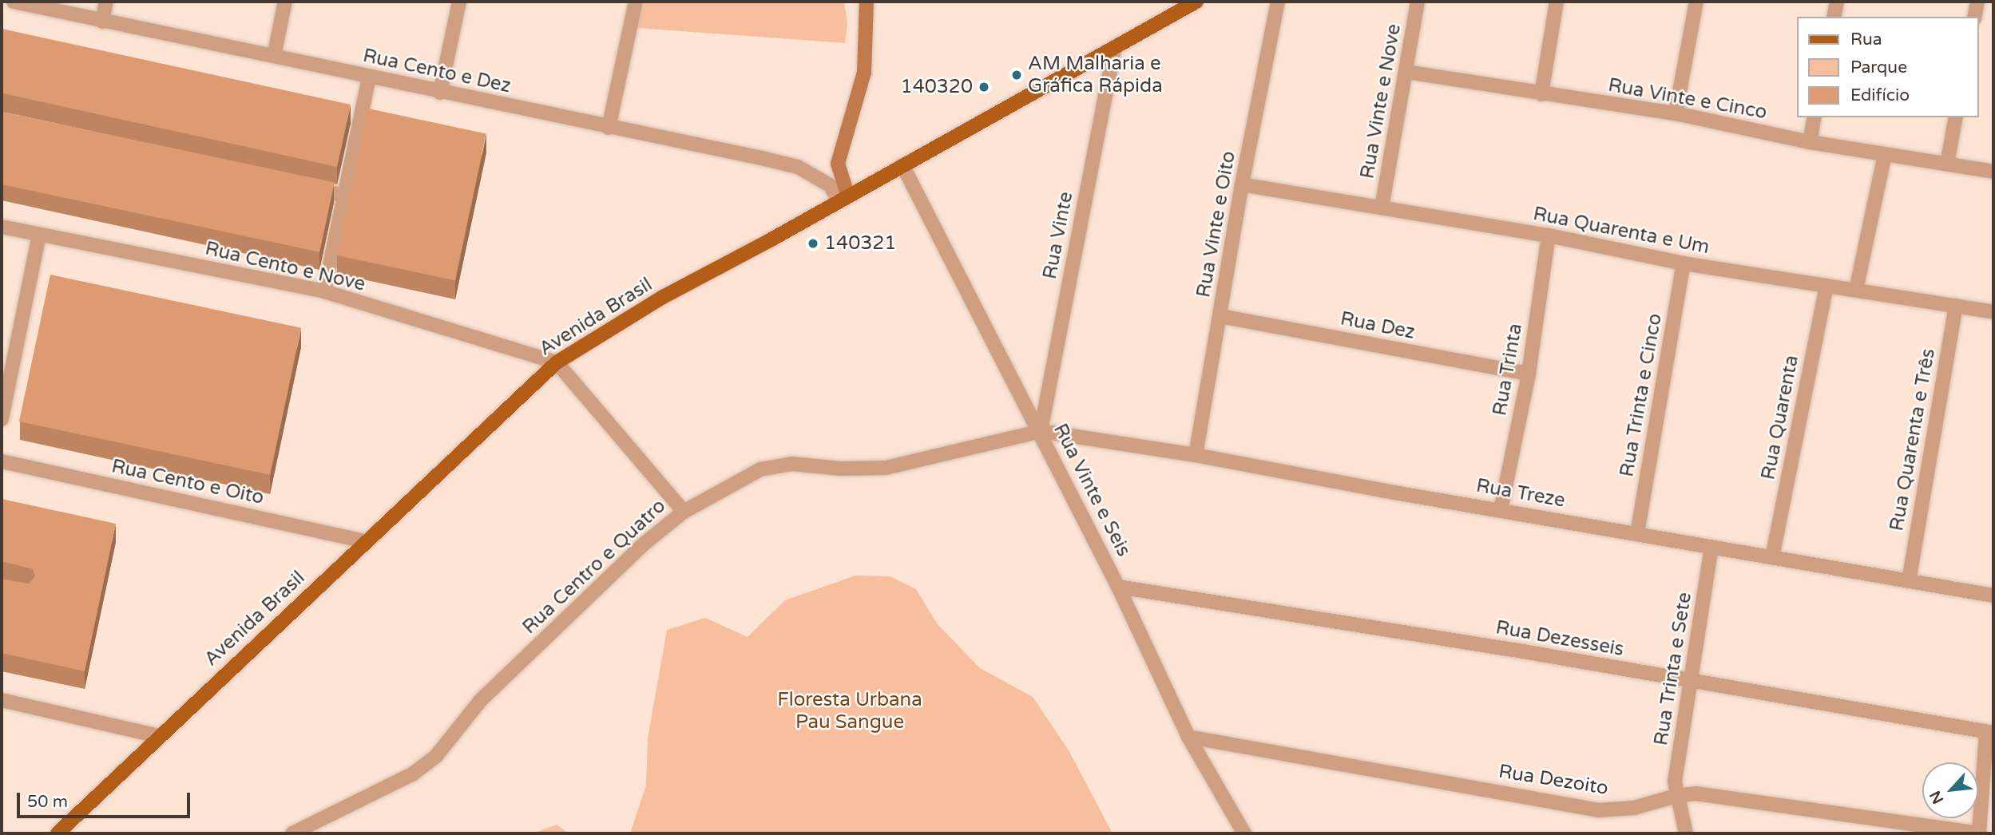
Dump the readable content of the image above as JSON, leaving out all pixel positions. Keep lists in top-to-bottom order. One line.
{"streets":{"main road":["Avenida Brasil"],"street":["Rua Cento e Dez","Rua Vinte e Cinco","Rua Vinte e Nove","Rua Vinte e Oito","Rua Quarenta e Um","Rua Vinte","Rua Cento e Nove","Rua Dez","Rua Trinta","Rua Trinta e Cinco","Rua Quarenta","Rua Quarenta e Três","Rua Cento e Oito","Rua Vinte e Seis","Rua Treze","Rua Centro e Quatro","Rua Dezesseis","Rua Trinta e Sete","Rua Dezoito"]},"crossings":[["Rua Cento e Dez","Avenida Brasil"],["Rua Vinte e Cinco","Rua Vinte e Nove"],["Rua Vinte e Nove","Rua Quarenta e Um"],["Rua Vinte e Oito","Rua Quarenta e Um"],["Rua Vinte e Oito","Rua Dez"],["Rua Vinte e Oito","Rua Treze"],["Rua Quarenta e Um","Rua Trinta"],["Rua Quarenta e Um","Rua Trinta e Cinco"],["Rua Quarenta e Um","Rua Quarenta"],["Rua Quarenta e Um","Rua Quarenta e Três"],["Rua Vinte","Avenida Brasil"],["Rua Vinte","Rua Vinte e Seis"],["Rua Vinte","Rua Treze"],["Rua Vinte","Rua Centro e Quatro"],["Rua Cento e Nove","Avenida Brasil"],["Avenida Brasil","Rua Cento e Oito"],["Avenida Brasil","Rua Vinte e Seis"],["Rua Dez","Rua Trinta"],["Rua Trinta","Rua Treze"],["Rua Trinta e Cinco","Rua Treze"],["Rua Quarenta","Rua Treze"],["Rua Quarenta e Três","Rua Treze"],["Rua Vinte e Seis","Rua Treze"],["Rua Vinte e Seis","Rua Centro e Quatro"],["Rua Vinte e Seis","Rua Dezesseis"],["Rua Vinte e Seis","Rua Dezoito"],["Rua Treze","Rua Centro e Quatro"],["Rua Treze","Rua Trinta e Sete"],["Rua Dezesseis","Rua Trinta e Sete"],["Rua Trinta e Sete","Rua Dezoito"]],"parks":["Floresta Urbana Pau Sangue"],"places":["AM Malharia e Gráfica Rápida","140320","140321"],"legend":["Rua","Parque","Edifício"],"scale_bar":"50 m","north":"bottom left"}
